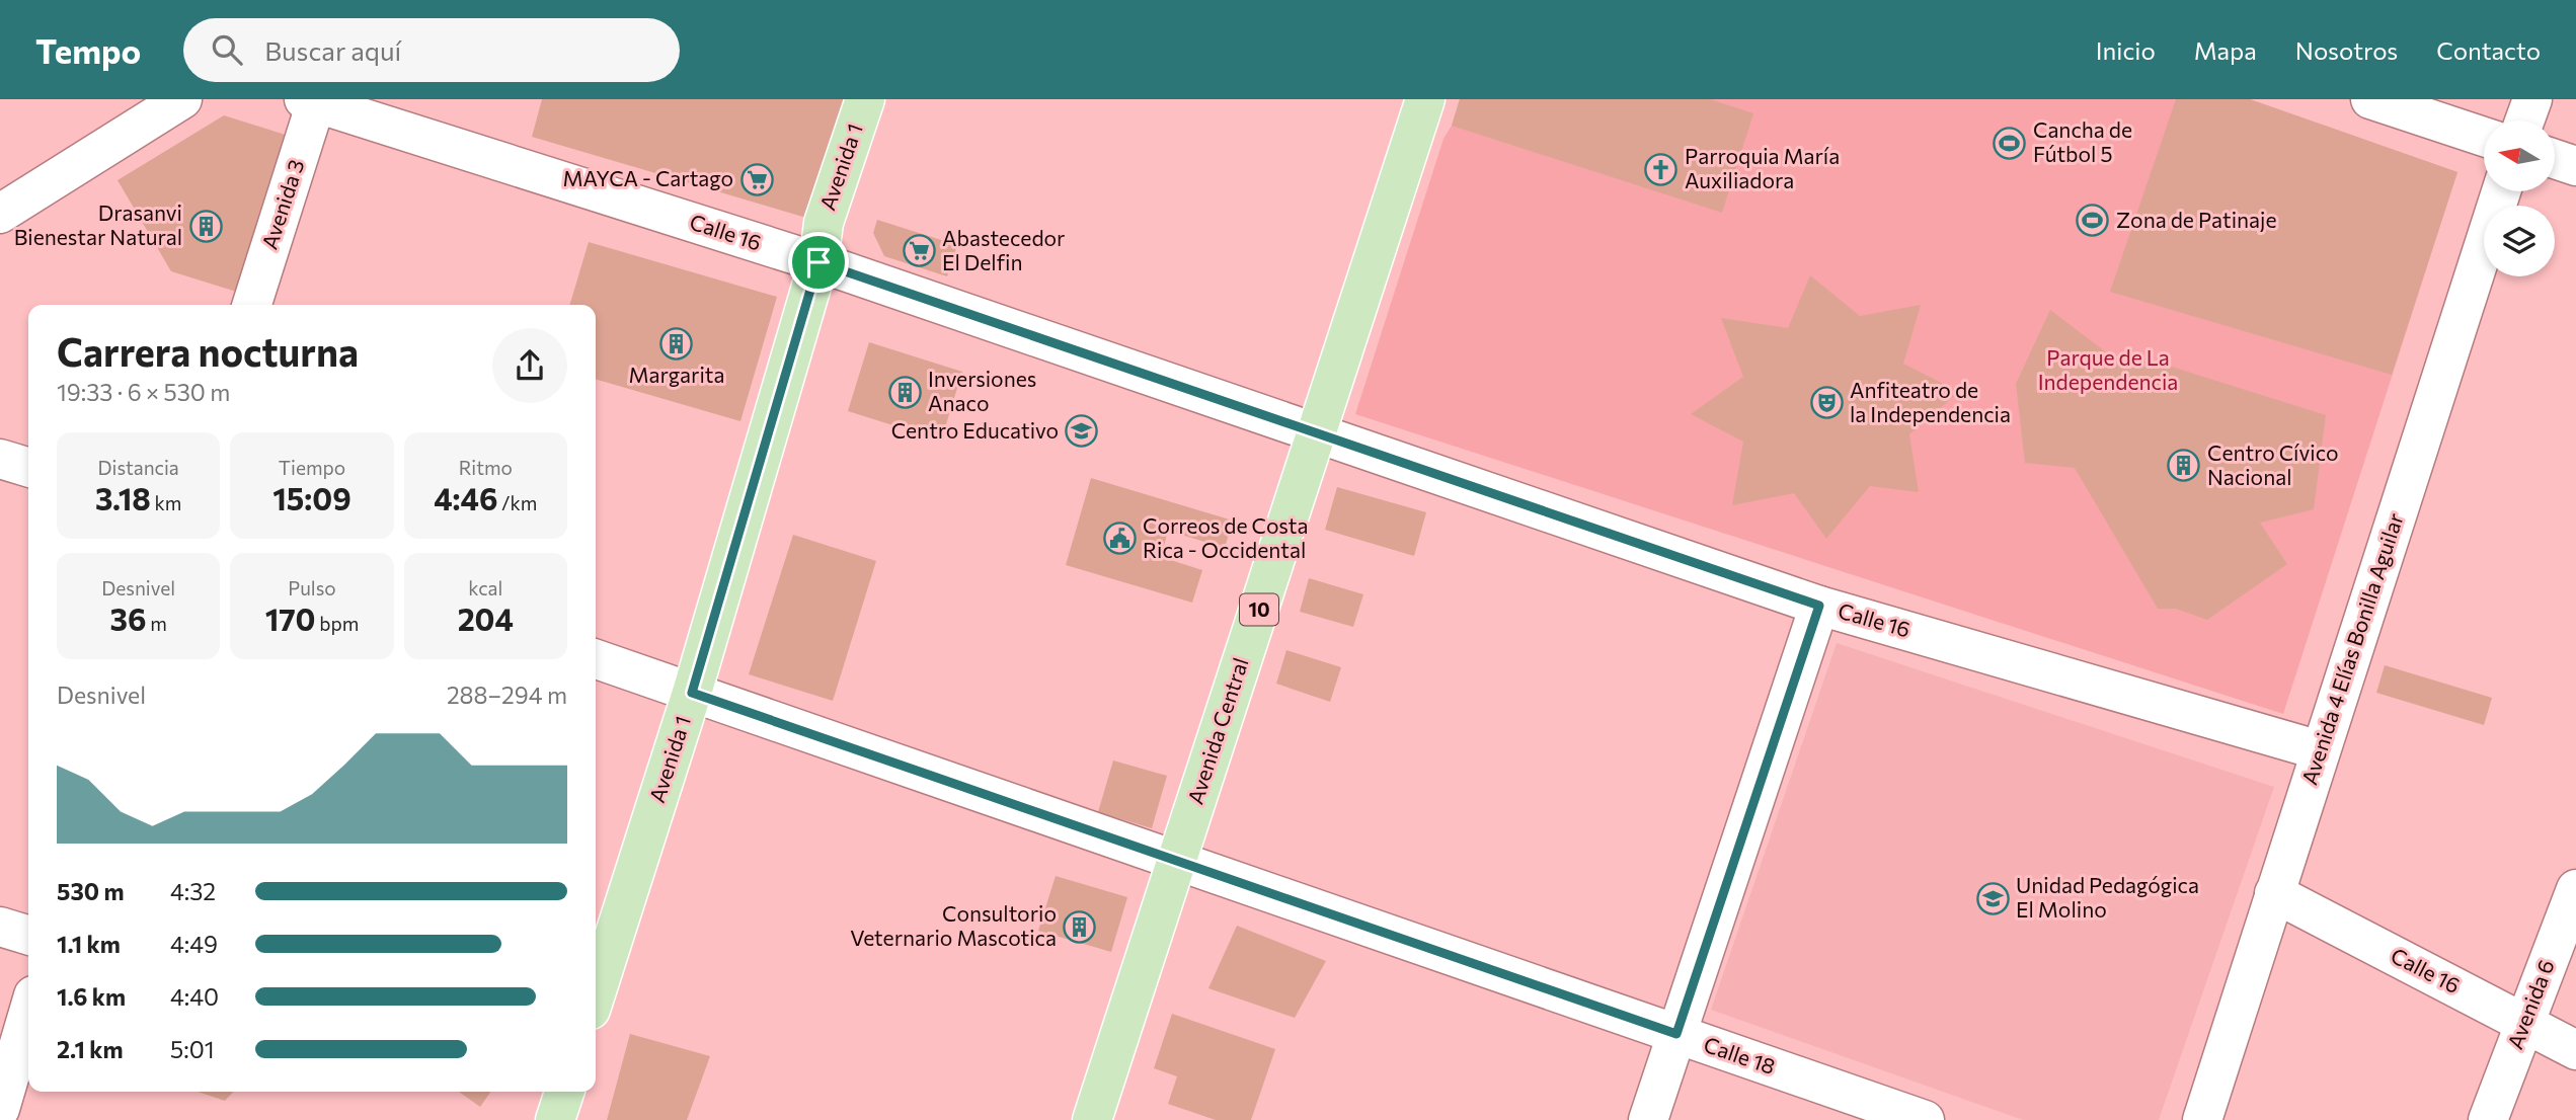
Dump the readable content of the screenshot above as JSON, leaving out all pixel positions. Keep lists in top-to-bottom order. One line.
{"streets":{"main road":["Avenida 1","10","Avenida Central"],"street":["Avenida 3","Calle 16","Avenida 4 Elías Bonilla Aguilar","Avenida 6","Calle 18"]},"crossings":[["Avenida 1","Calle 16"],["Avenida 1","Calle 18"],["Avenida 3","Calle 16"],["Calle 16","Avenida 4 Elías Bonilla Aguilar"],["Calle 16","Avenida Central"],["Calle 16","Avenida 6"],["Avenida Central","Calle 18"]],"parks":["Parque de La Independencia"],"places":{"sports":["Cancha de Fútbol 5","Zona de Patinaje"],"church":["Parroquia María Auxiliadora"],"supermarket":["MAYCA - Cartago","Abastecedor El Delfin"],"building":["Drasanvi Bienestar Natural","Margarita","Inversiones Anaco","Centro Cívico Nacional","Consultorio Veternario Mascotica"],"theatre":["Anfiteatro de la Independencia"],"school or university":["Centro Educativo","Unidad Pedagógica El Molino"],"public building":["Correos de Costa Rica - Occidental"]},"north":"left","page":{"header":"Tempo","search":"Buscar aquí","nav":["Inicio","Mapa","Nosotros","Contacto"],"heading":["Carrera nocturna","19:33 · 6 × 530 m"],"stats":[["Distancia","3.18 km"],["Tiempo","15:09"],["Ritmo","4:46 /km"],["Desnivel","36 m"],["Pulso","170 bpm"],["kcal","204"]],"chart":["Desnivel","288–294 m"],"list":[{"name":"530 m","note":"4:32"},{"name":"1.1 km","note":"4:49"},{"name":"1.6 km","note":"4:40"},{"name":"2.1 km","note":"5:01"}]}}
